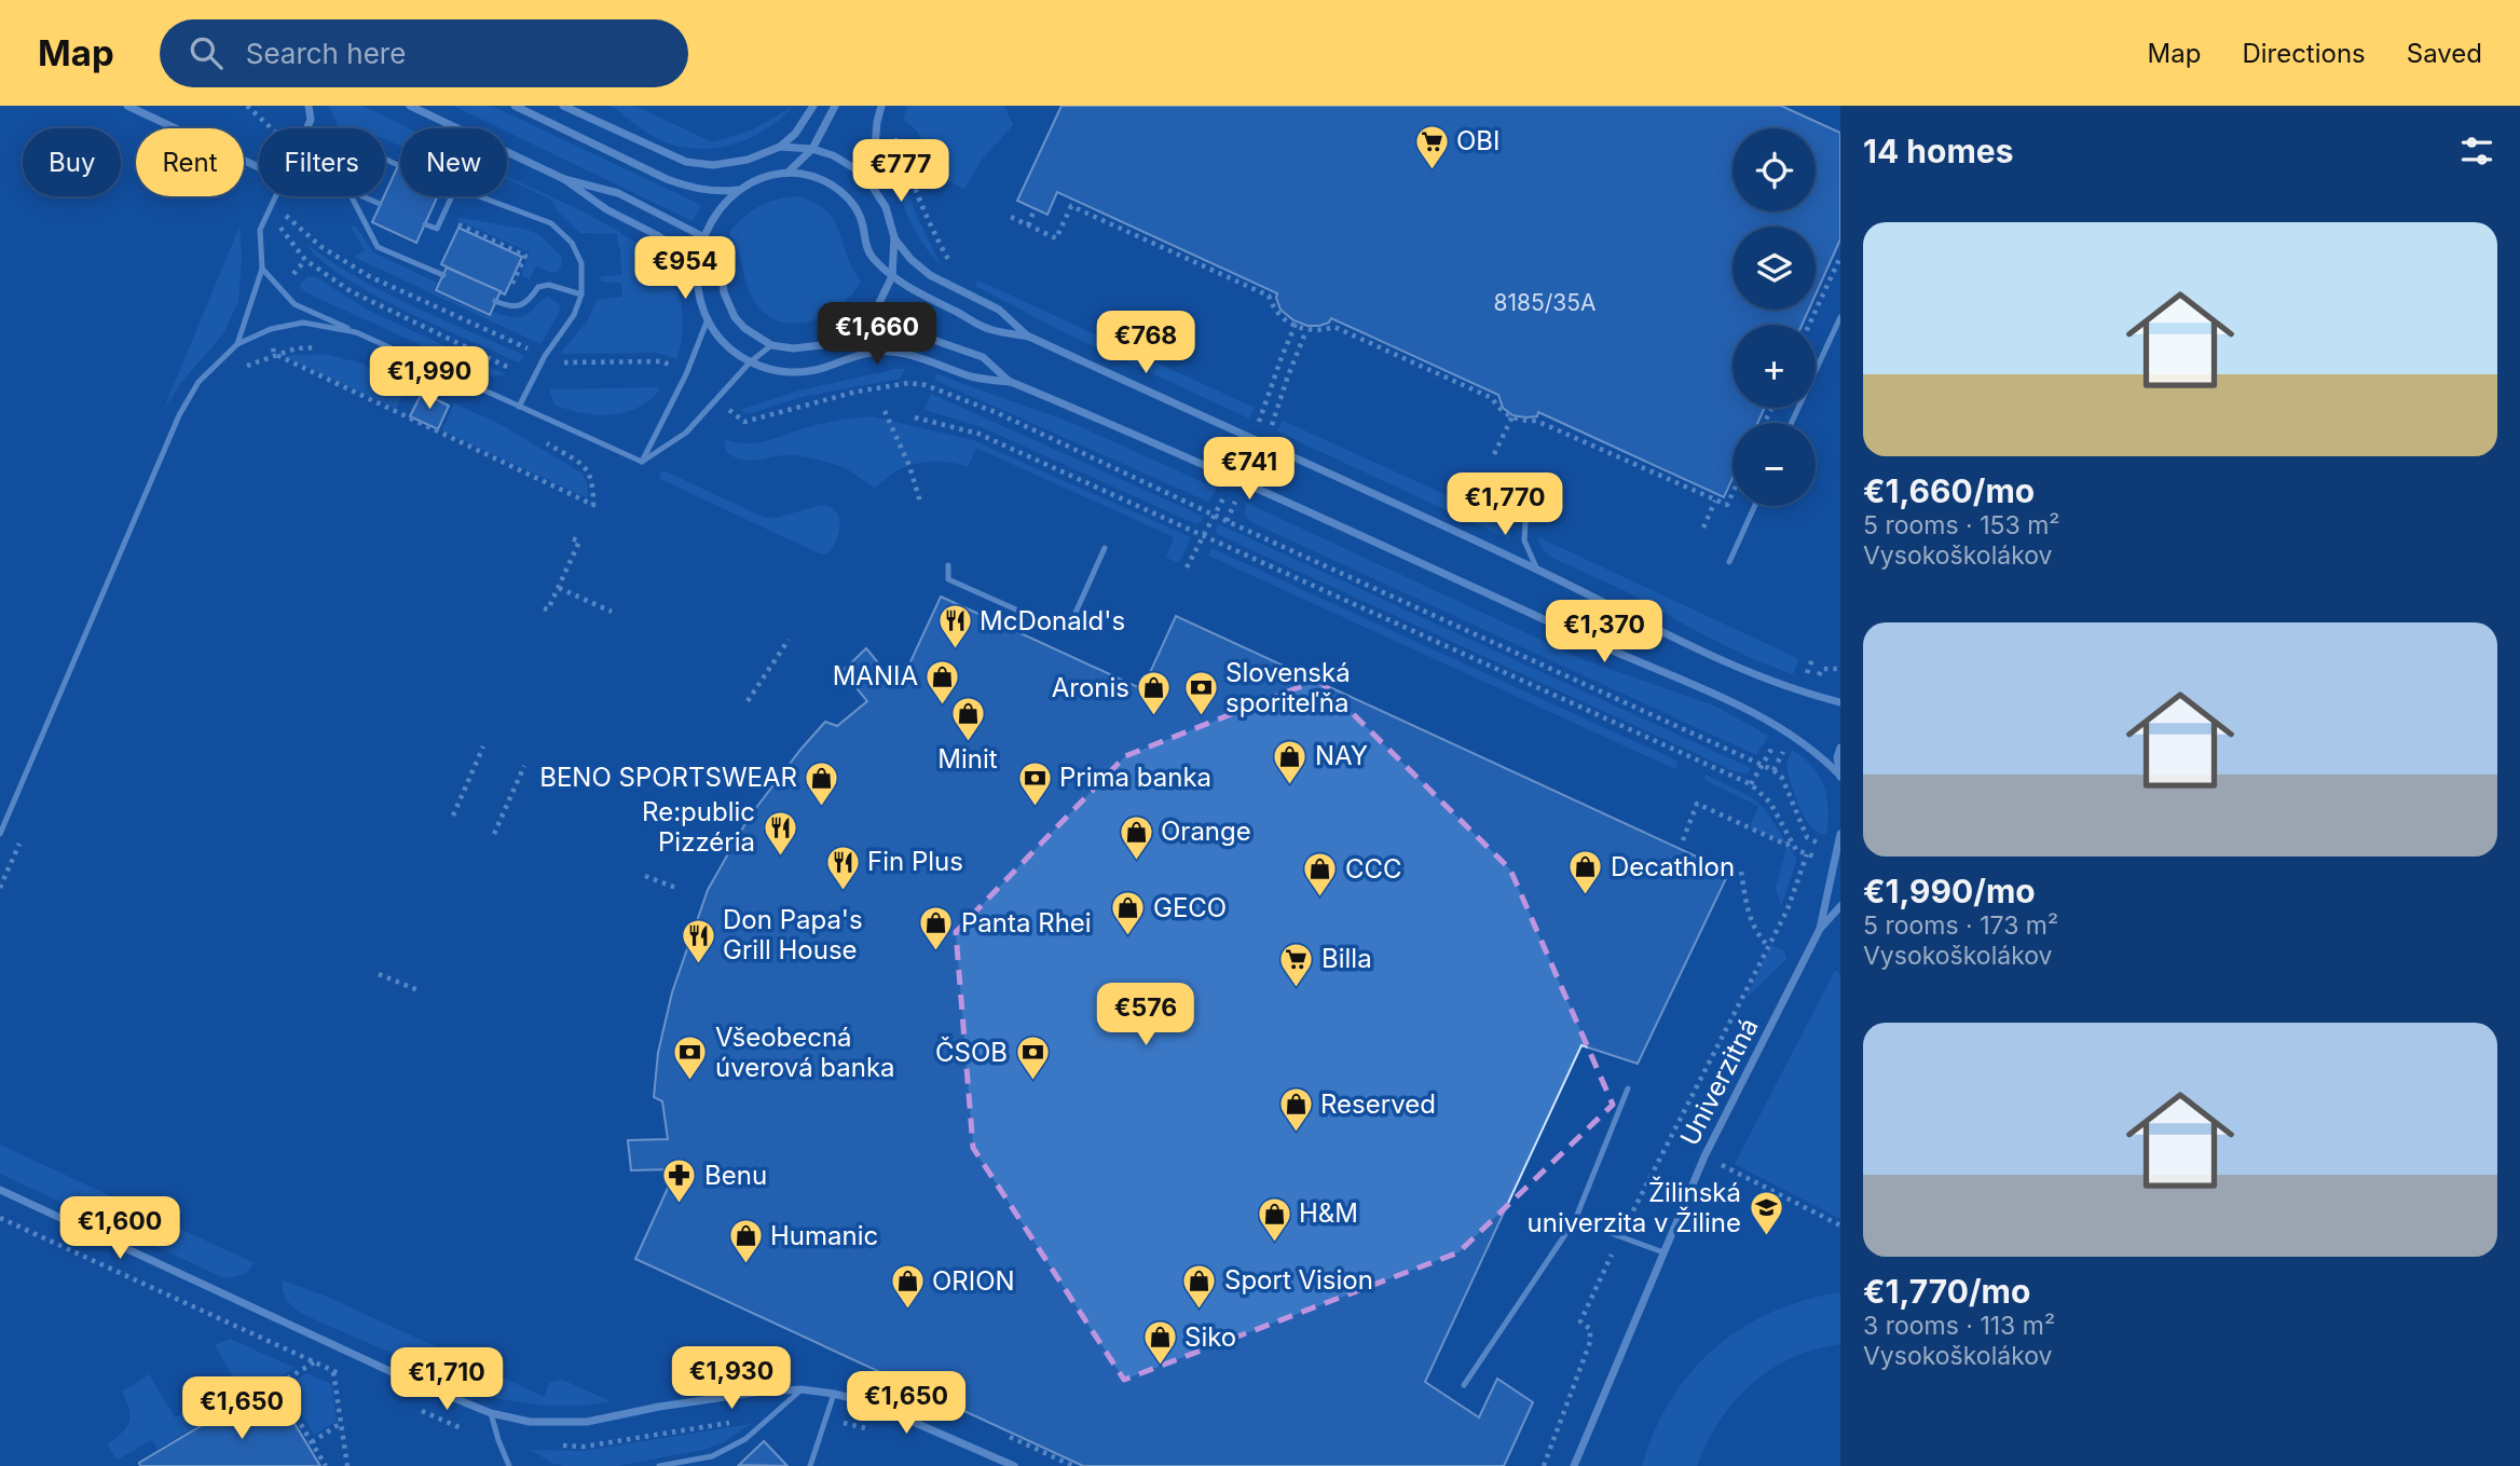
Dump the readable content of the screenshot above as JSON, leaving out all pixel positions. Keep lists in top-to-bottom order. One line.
{"streets":{"street":["Univerzitná"]},"places":{"supermarket":["OBI","Billa"],"restaurant":["McDonald's","Re:public Pizzéria","Fin Plus","Don Papa's Grill House"],"shop":["MANIA","Aronis","Minit","NAY","BENO SPORTSWEAR","Orange","Decathlon","CCC","GECO","Panta Rhei","Reserved","H&M","Humanic","Sport Vision","ORION","Siko"],"bank":["Slovenská sporiteľňa","Prima banka","Všeobecná úverová banka","ČSOB"],"pharmacy":["Benu"],"school or university":["Žilinská univerzita v Žiline"]},"house_numbers":["8185/35A"],"page":{"header":"Map","search":"Search here","nav":["Map","Directions","Saved"],"heading":"14 homes","map_buttons":["+","−"],"chip":["Buy","Rent","Filters","New"],"price":["€777","€954","€1,660","€768","€1,990","€741","€1,770","€1,370","€576","€1,600","€1,930","€1,710","€1,650","€1,650"],"list":[{"name":"€1,660/mo","note":"5 rooms · 153 m² · Vysokoškolákov"},{"name":"€1,990/mo","note":"5 rooms · 173 m² · Vysokoškolákov"},{"name":"€1,770/mo","note":"3 rooms · 113 m² · Vysokoškolákov"}]}}
